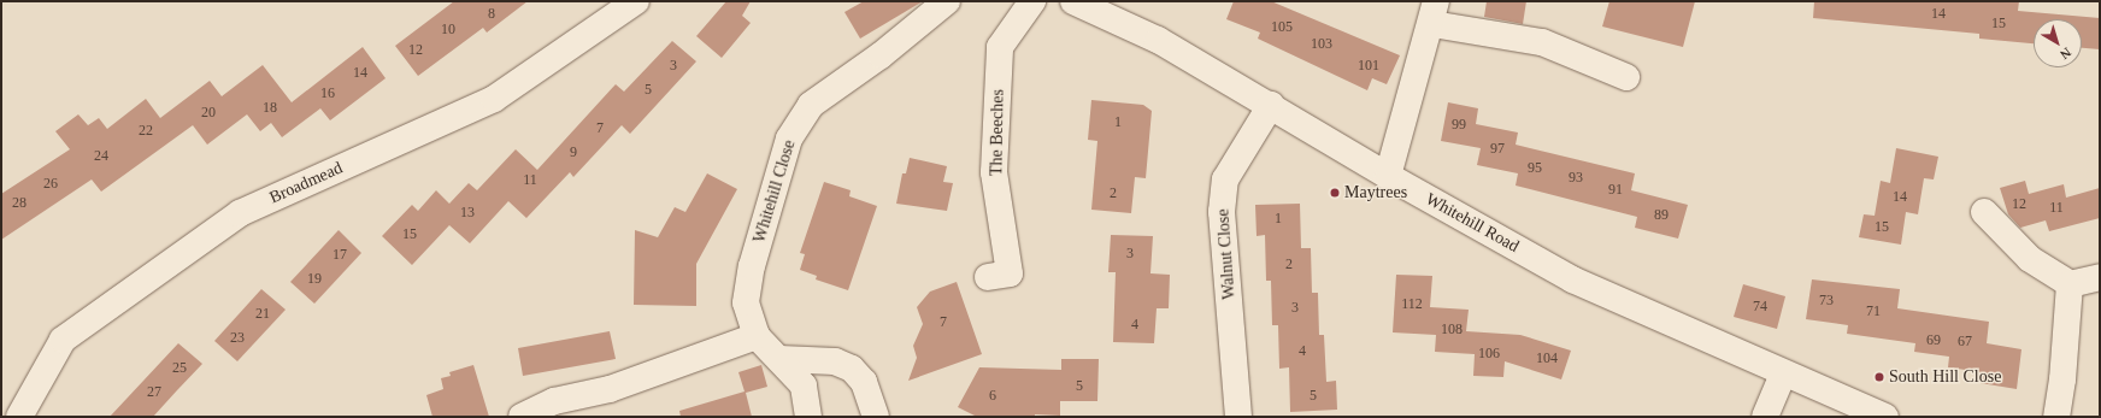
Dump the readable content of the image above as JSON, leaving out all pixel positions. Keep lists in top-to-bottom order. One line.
{"streets":{"street":["The Beeches","Broadmead","Whitehill Close","Whitehill Road","Walnut Close"]},"crossings":[["Whitehill Road","Walnut Close"]],"places":["Maytrees","South Hill Close"],"house_numbers":["8","14","15","105","10","103","12","3","101","14","5","16","18","20","1","99","7","22","97","9","24","95","93","11","26","91","2","14","28","12","11","13","89","1","15","15","3","17","2","19","73","112","74","3","71","21","7","4","108","23","69","67","4","106","104","25","5","27","6","5"],"north":"bottom right"}
